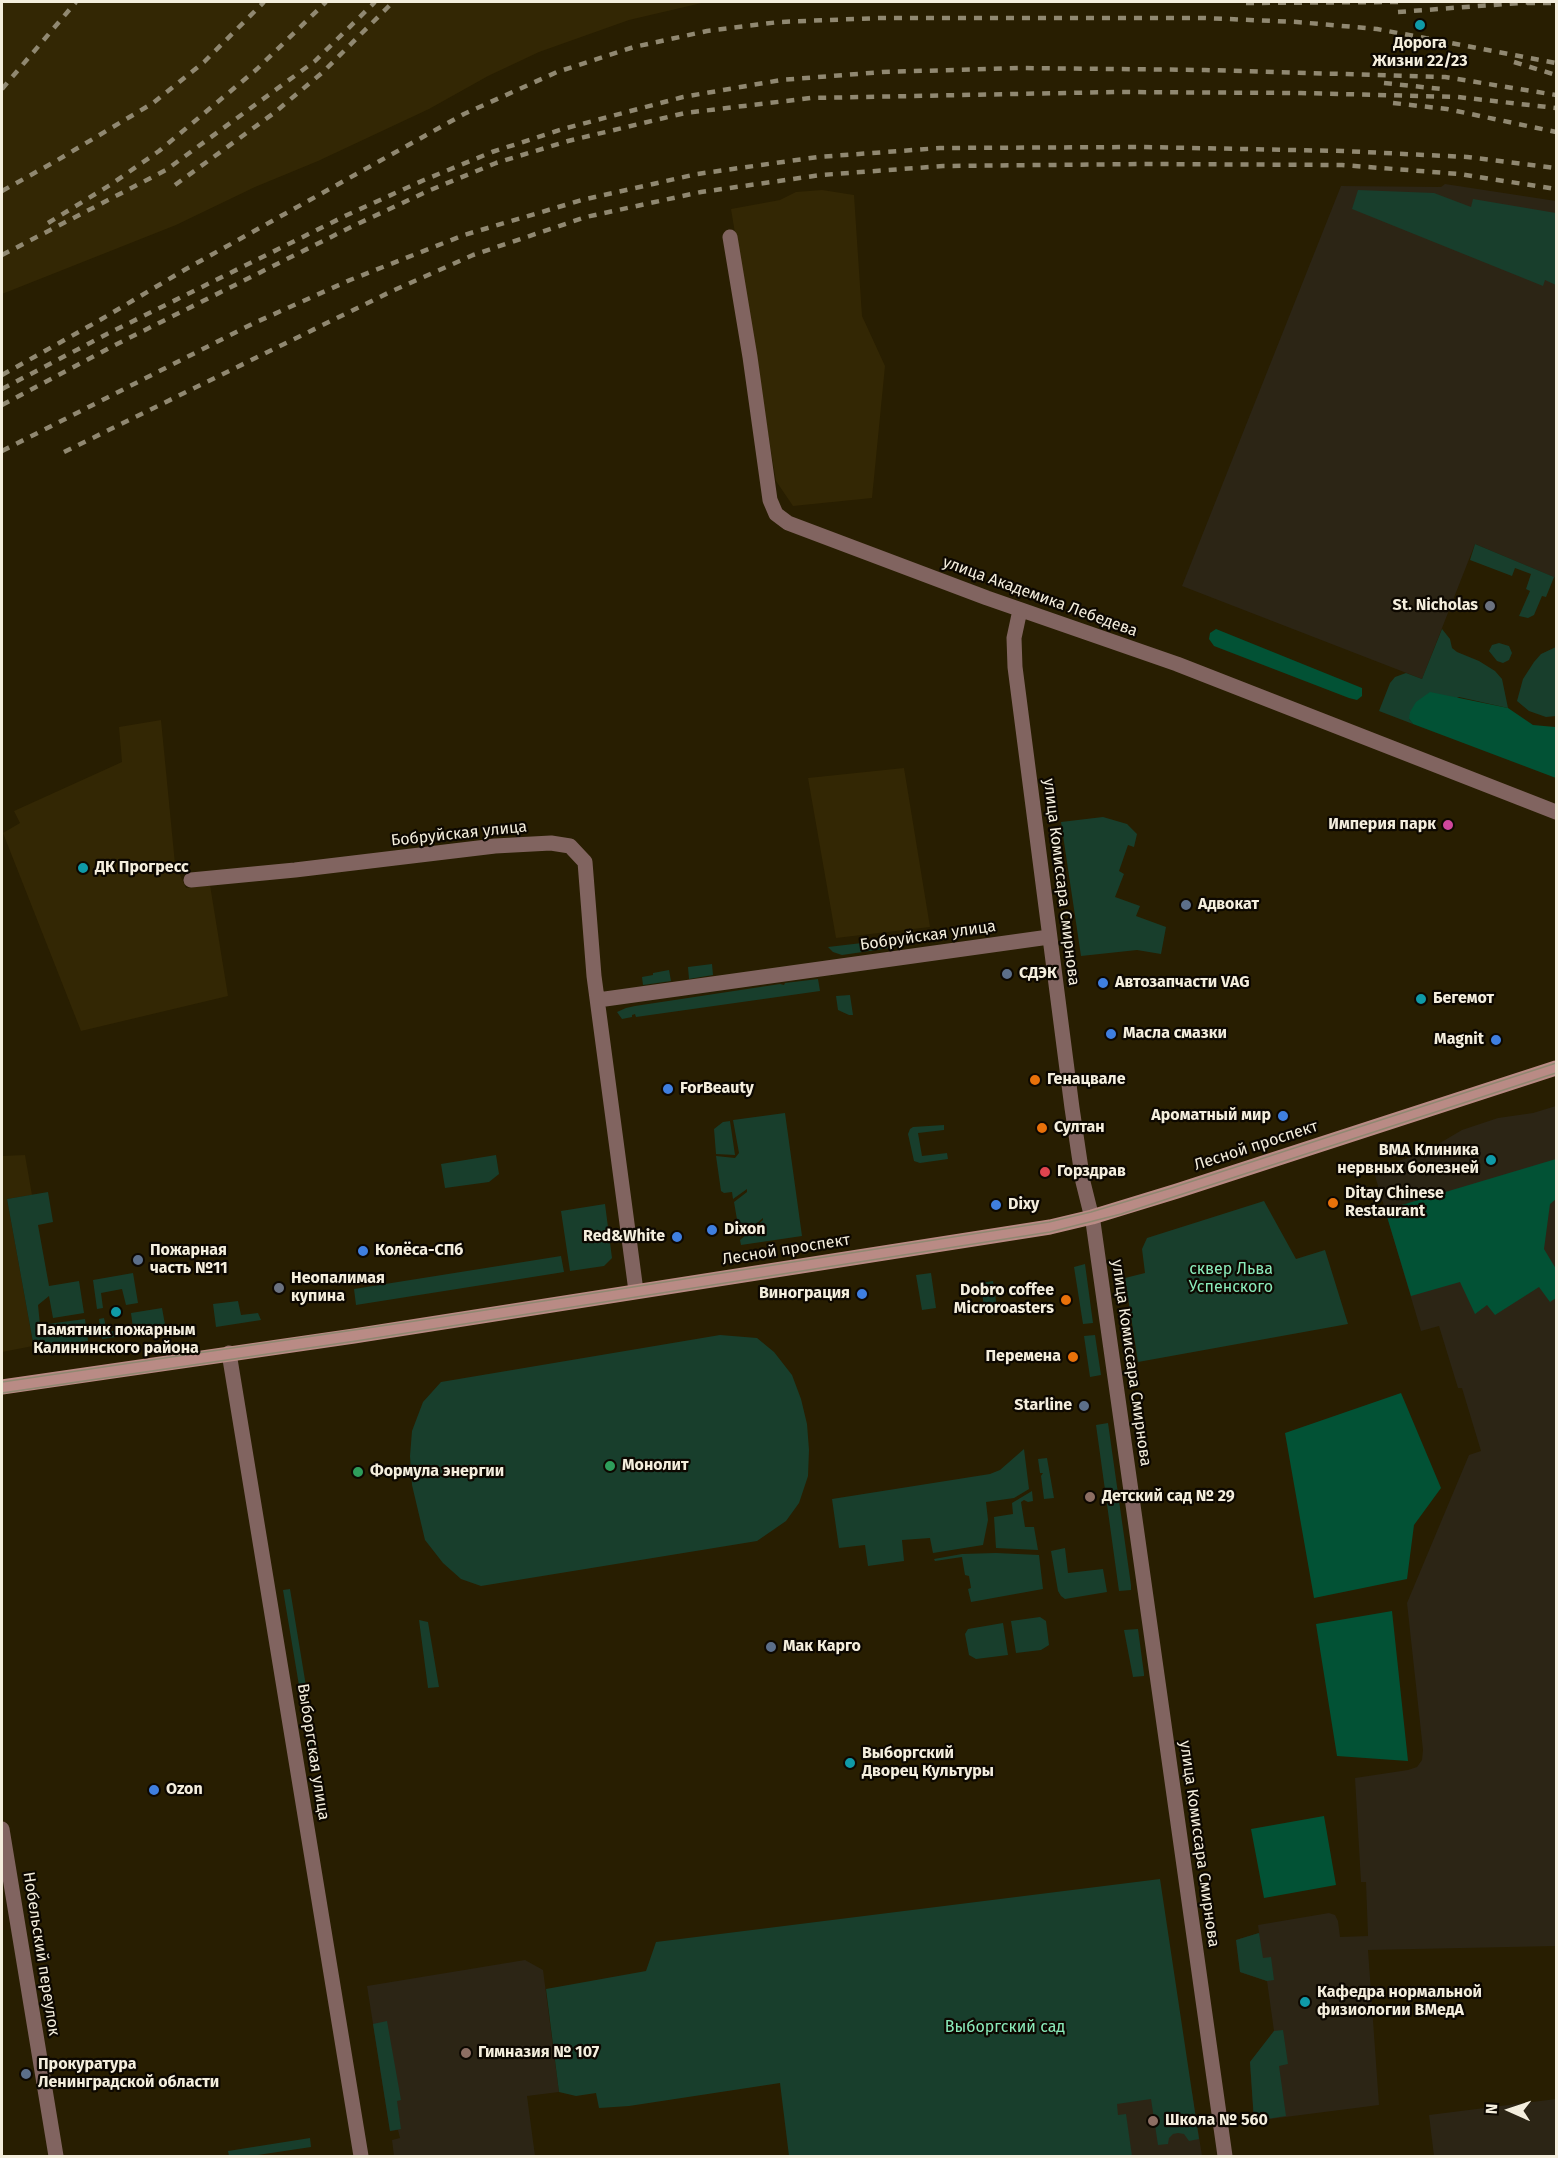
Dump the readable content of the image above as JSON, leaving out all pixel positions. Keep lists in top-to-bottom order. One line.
{"streets":{"main road":["Лесной проспект"],"street":["улица Академика Лебедева","Бобруйская улица","улица Комиссара Смирнова","Выборгская улица","Нобельский переулок"]},"crossings":[["улица Академика Лебедева","улица Комиссара Смирнова"],["Бобруйская улица","улица Комиссара Смирнова"],["Бобруйская улица","Лесной проспект"],["улица Комиссара Смирнова","Лесной проспект"],["Лесной проспект","Выборгская улица"]],"parks":["сквер Льва Успенского","Выборгский сад"],"places":["Дорога Жизни 22/23","St. Nicholas","Империя парк","ДК Прогресс","Адвокат","СДЭК","Автозапчасти VAG","Бегемот","Масла смазки","Magnit","Генацвале","ForBeauty","Ароматный мир","Султан","ВМА Клиника нервных болезней","Горздрав","Ditay Chinese Restaurant","Dixy","Dixon","Red&White","Колёса-СПб","Пожарная часть №11","Неопалимая купина","Винограция","Dobro coffee Microroasters","Памятник пожарным Калининского района","Перемена","Starline","Монолит","Формула энергии","Детский сад № 29","Мак Карго","Выборгский Дворец Культуры","Ozon","Кафедра нормальной физиологии ВМедА","Гимназия № 107","Прокуратура Ленинградской области","Школа № 560"],"north":"left"}
